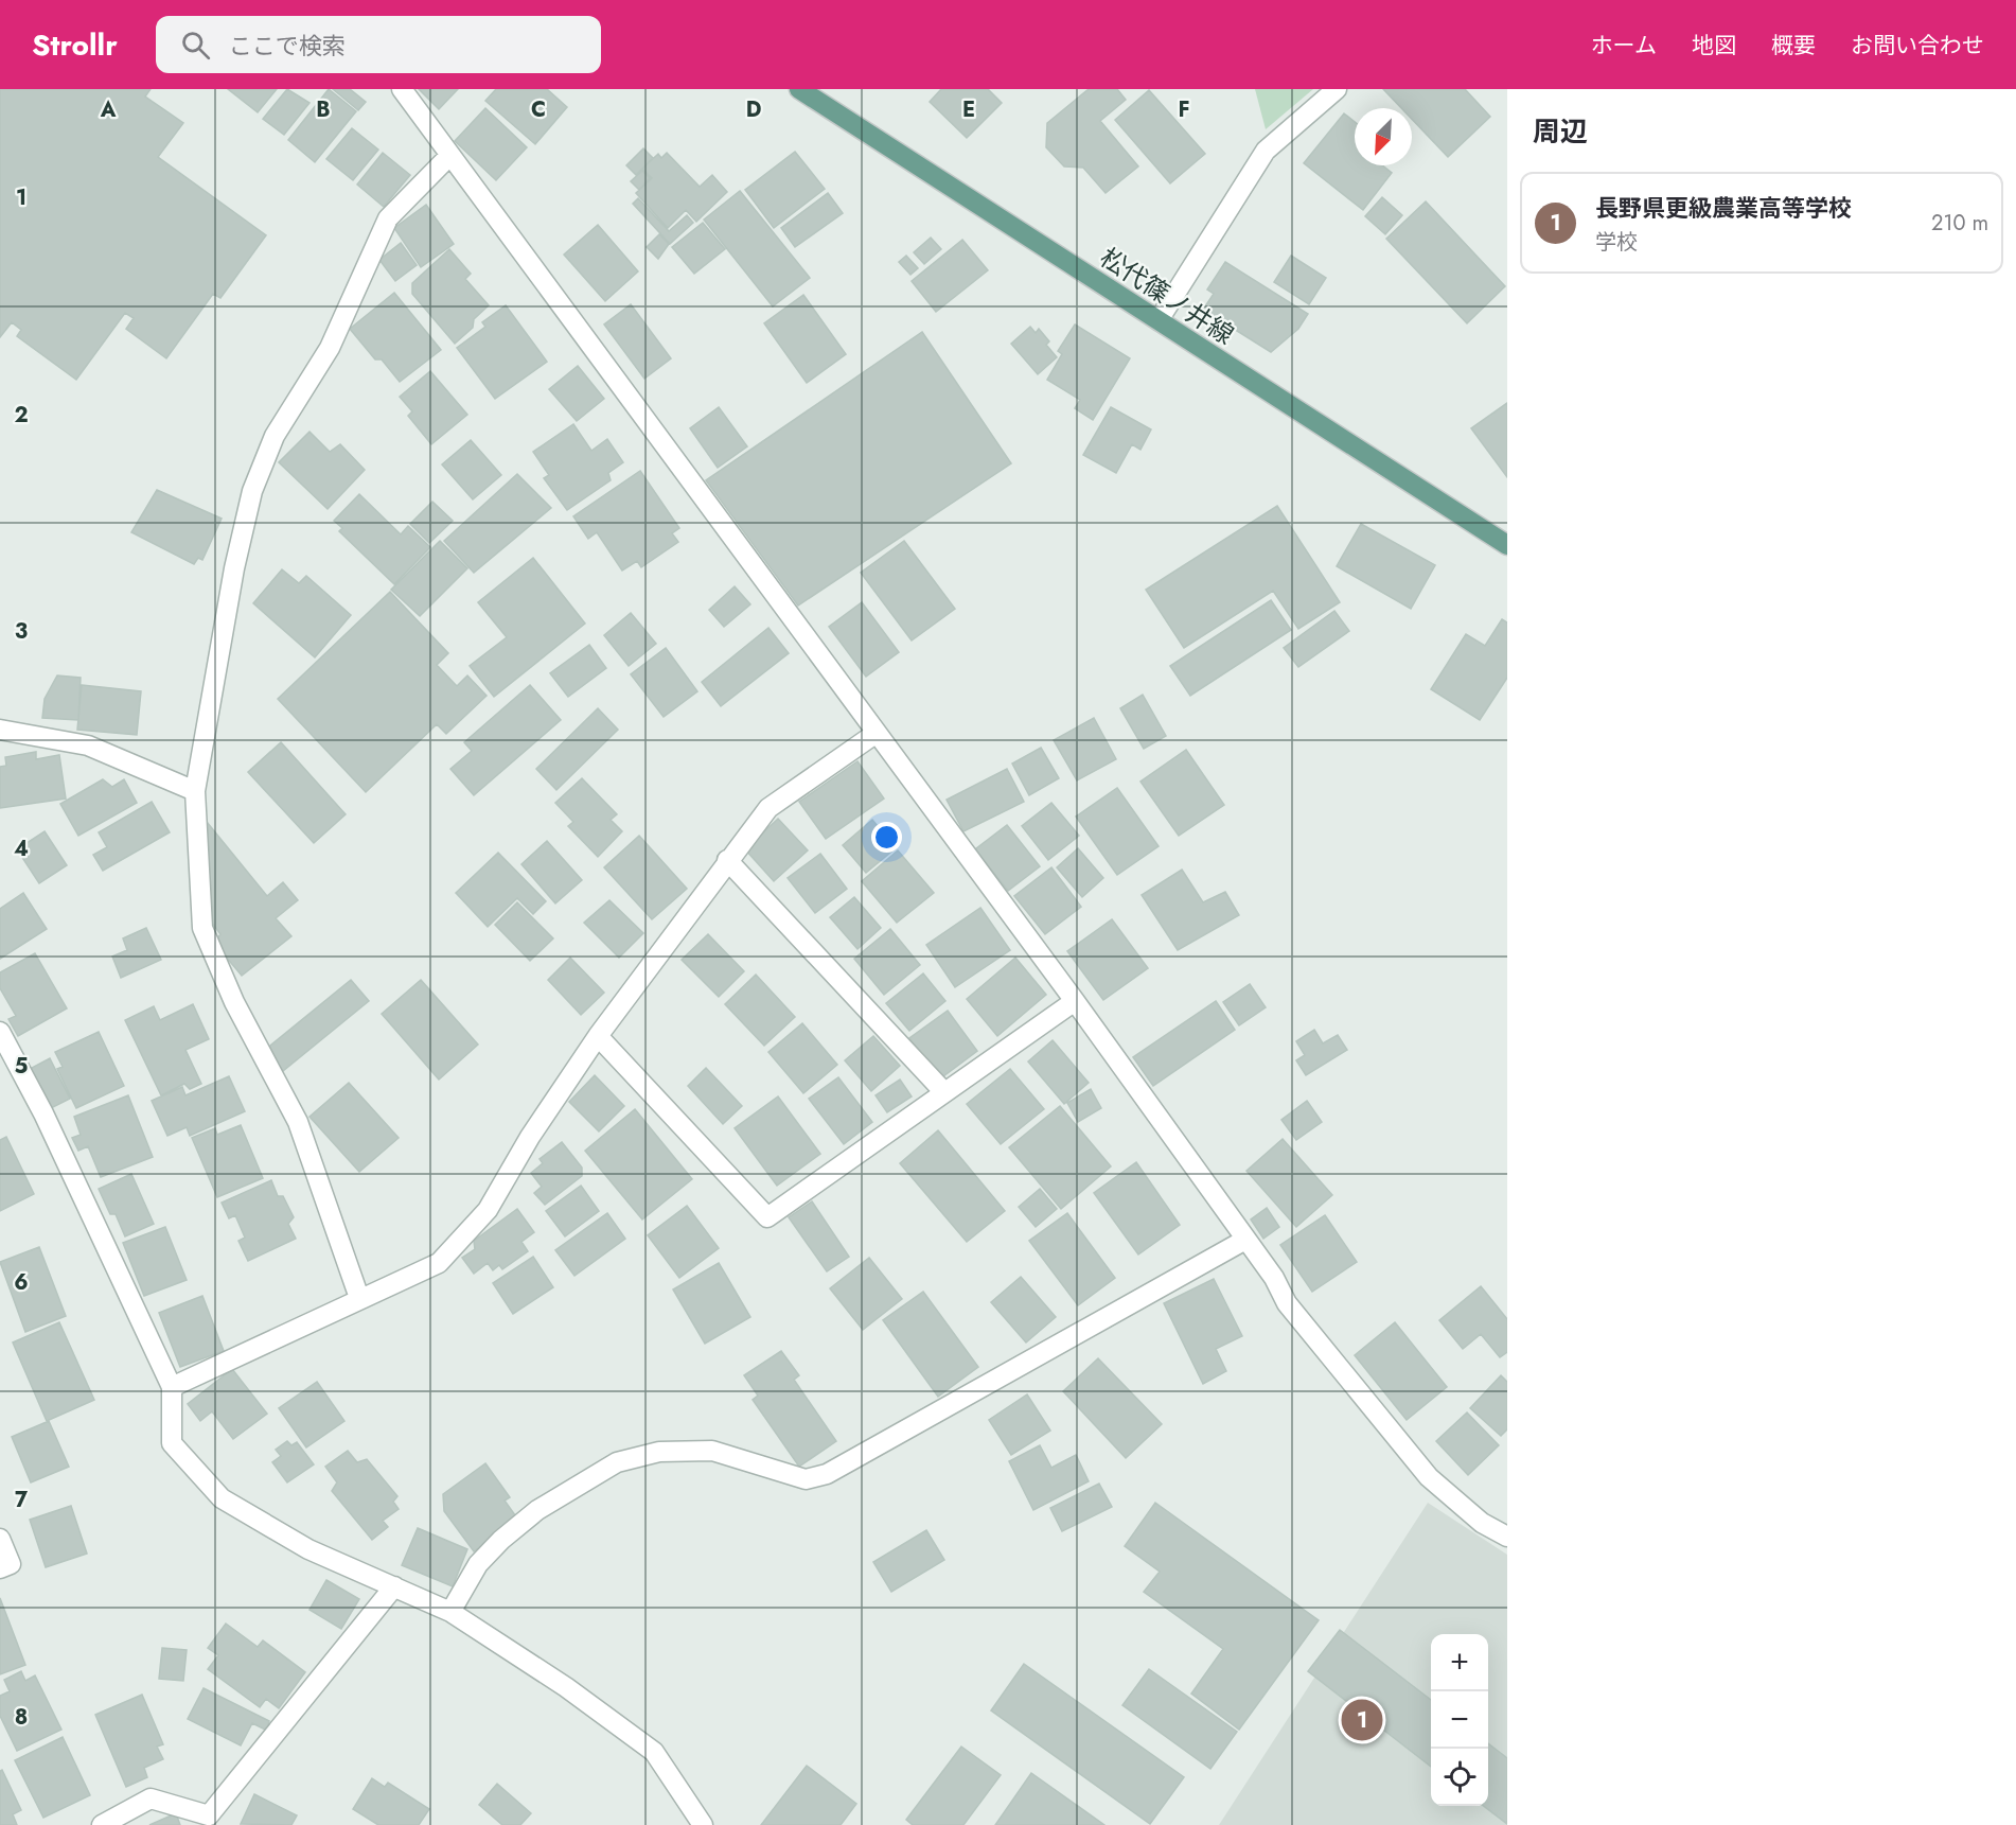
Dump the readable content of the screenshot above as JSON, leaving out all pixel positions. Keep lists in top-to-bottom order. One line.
{"streets":{"main road":["松代篠ノ井線"]},"north":"bottom left","page":{"header":"Strollr","search":"ここで検索","nav":["ホーム","地図","概要","お問い合わせ"],"heading":"周辺","list":[{"mark":"1","name":"長野県更級農業高等学校","note":"学校","value":"210 m"}],"map_buttons":["+","−"],"pins":"1"},"grid":{"columns":["A","B","C","D","E","F"],"rows":["1","2","3","4","5","6","7","8"]}}
